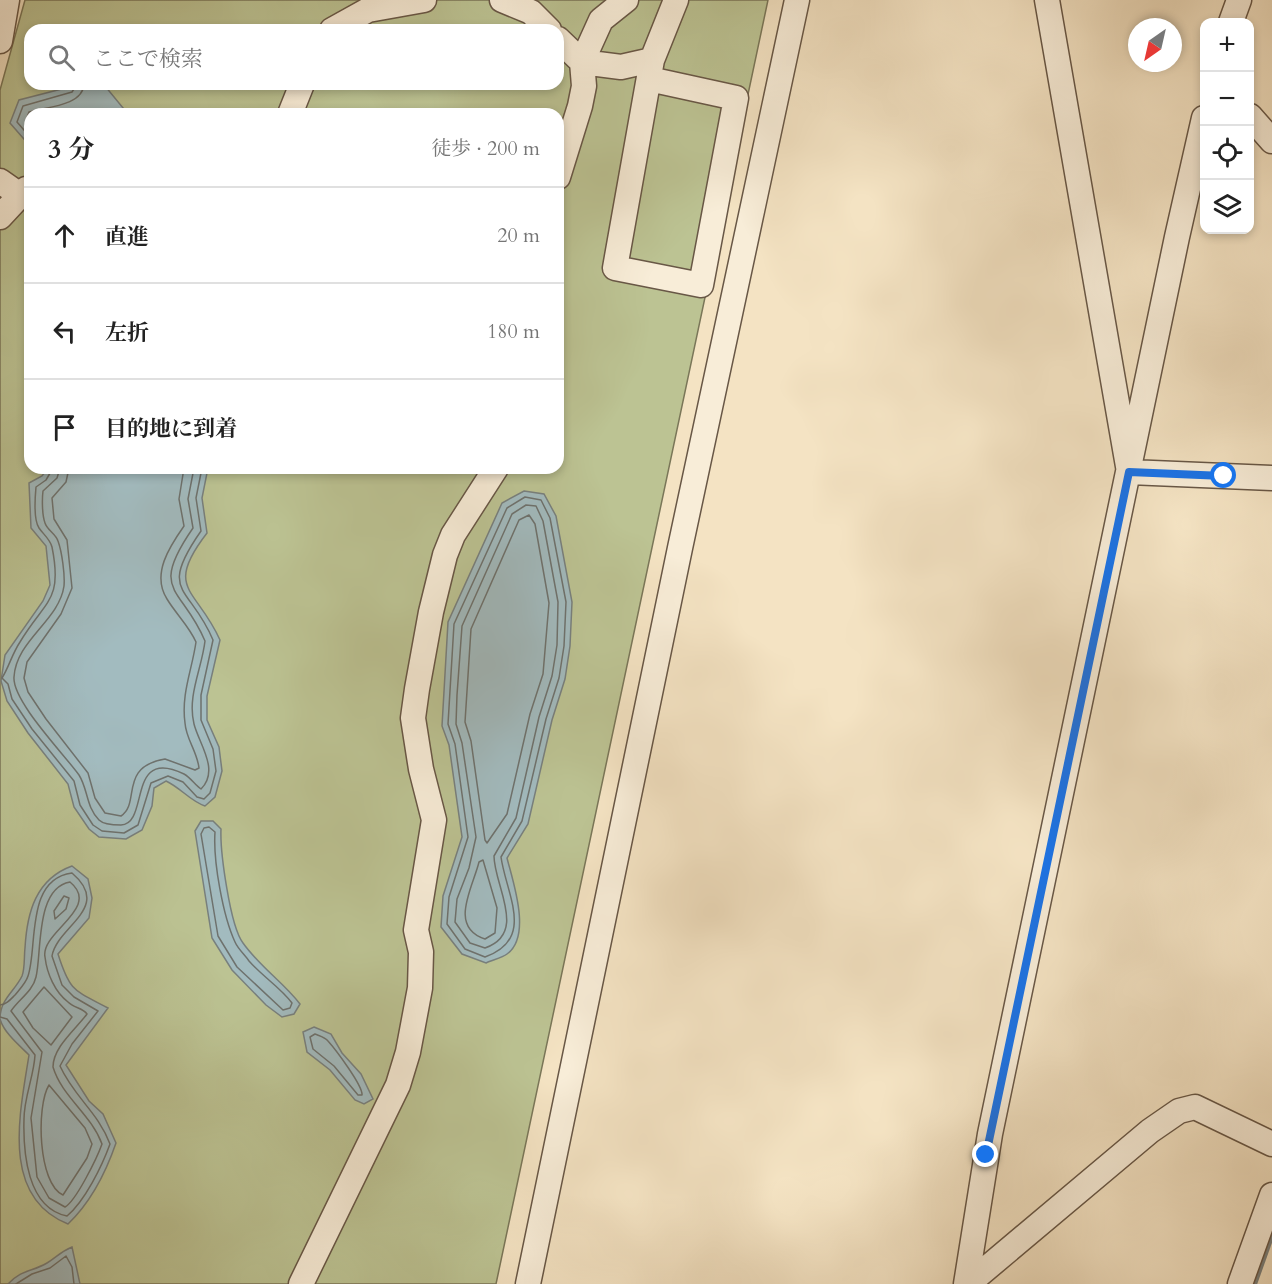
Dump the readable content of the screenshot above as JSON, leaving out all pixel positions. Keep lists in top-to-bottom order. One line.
{"north":"bottom left","page":{"map_buttons":["+","−"],"search":"ここで検索","heading":["3 分","徒歩 · 200 m"],"list":[["直進","20 m"],["左折","180 m"],"目的地に到着"]}}
